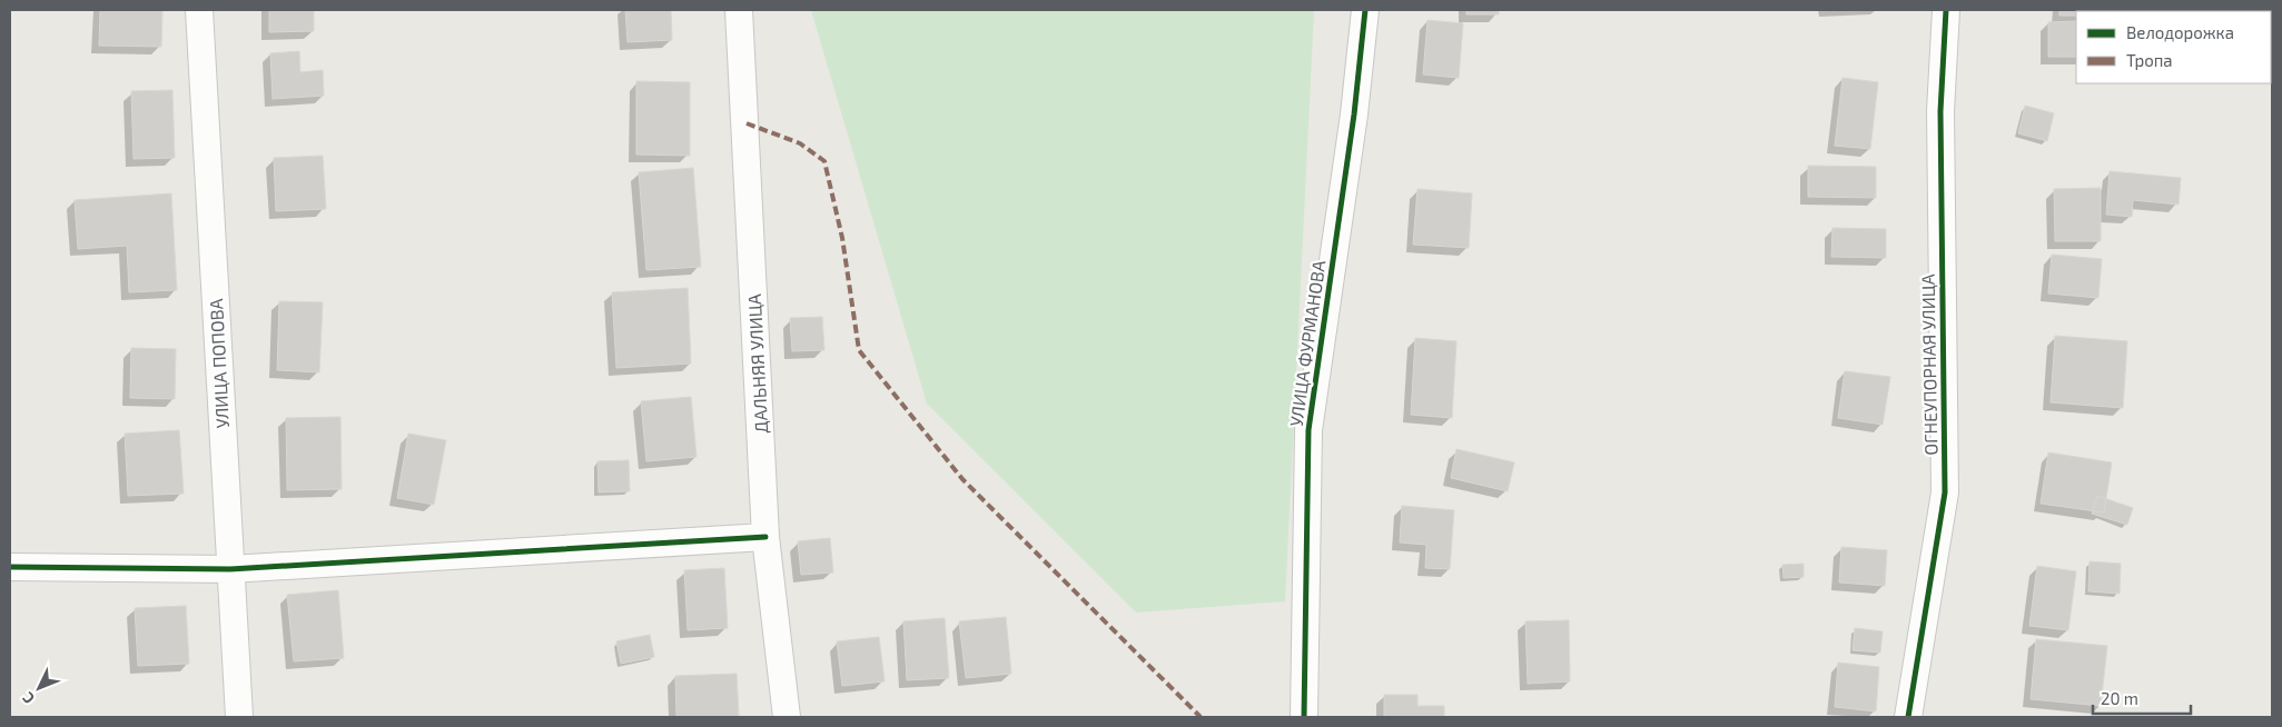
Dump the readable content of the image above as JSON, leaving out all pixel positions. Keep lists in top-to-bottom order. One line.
{"streets":{"street":["УЛИЦА ФУРМАНОВА","УЛИЦА ПОПОВА","ДАЛЬНЯЯ УЛИЦА","ОГНЕУПОРНАЯ УЛИЦА"]},"legend":["Велодорожка","Тропа"],"scale_bar":"20 m","north":"bottom left"}
